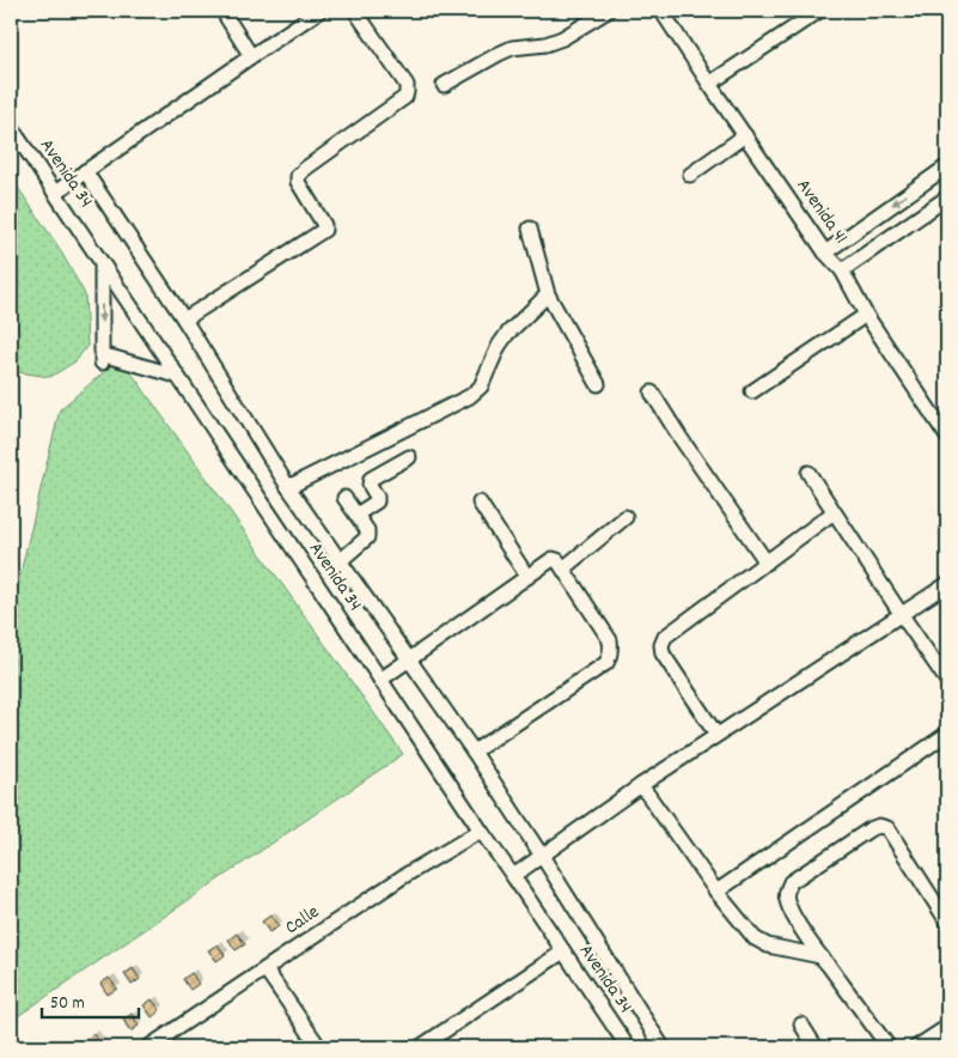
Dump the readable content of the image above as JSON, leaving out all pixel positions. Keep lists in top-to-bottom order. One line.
{"streets":{"street":["Avenida 34","Avenida 41","Calle"]},"crossings":[["Avenida 34","Calle"]],"scale_bar":"50 m"}
